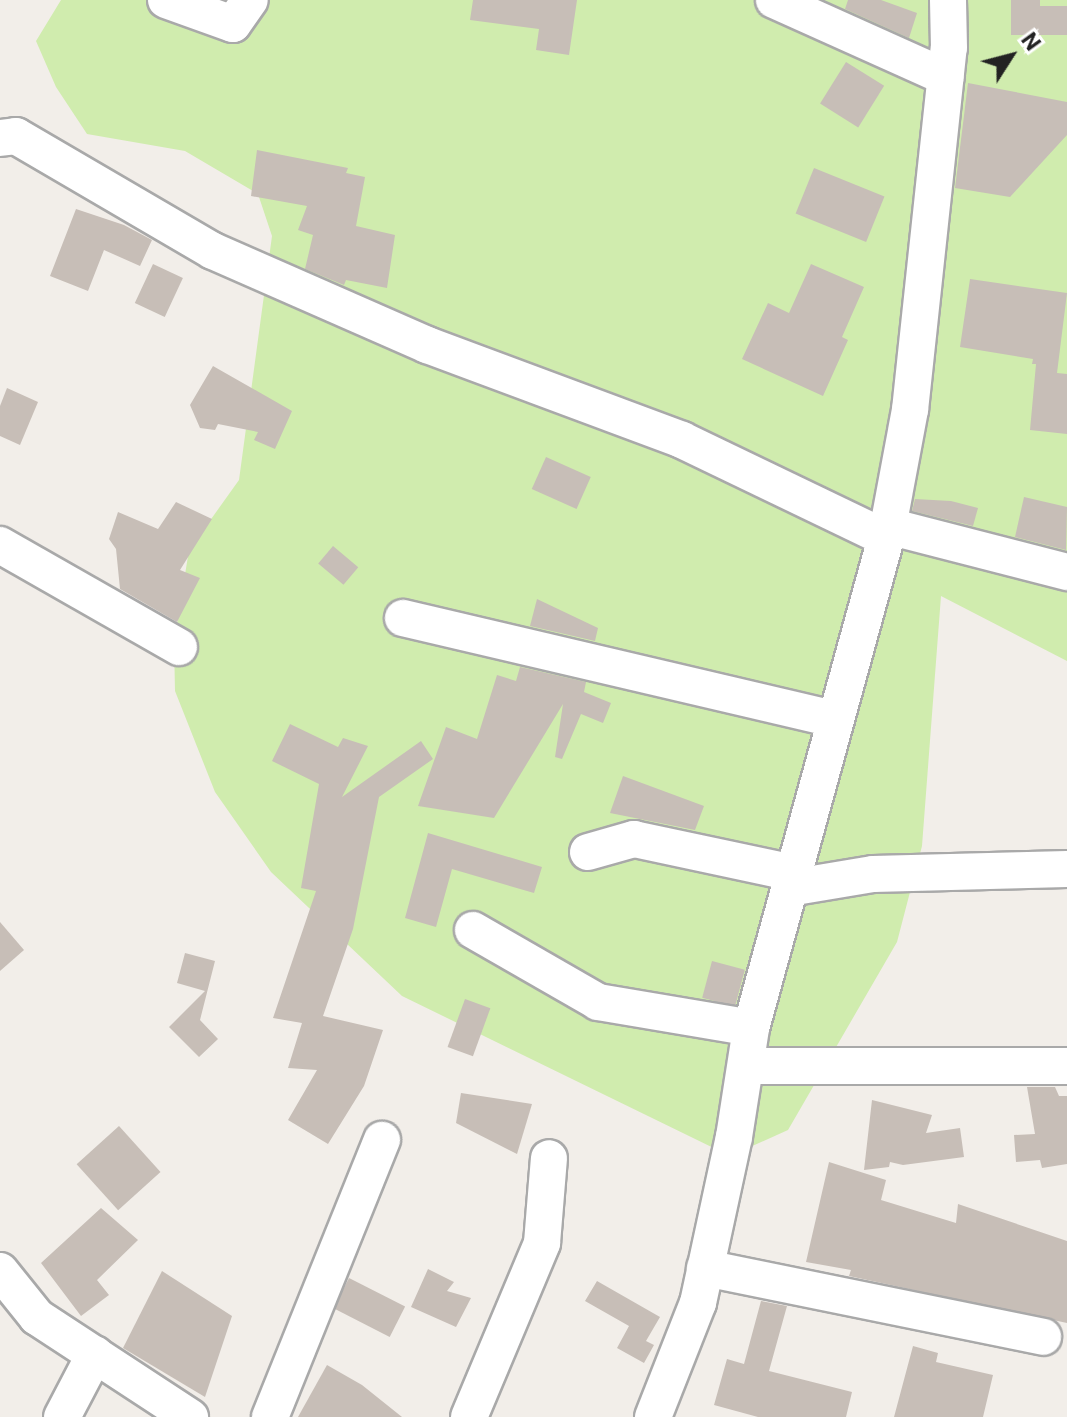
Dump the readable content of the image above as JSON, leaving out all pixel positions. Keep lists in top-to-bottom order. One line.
{"north":"top right"}
